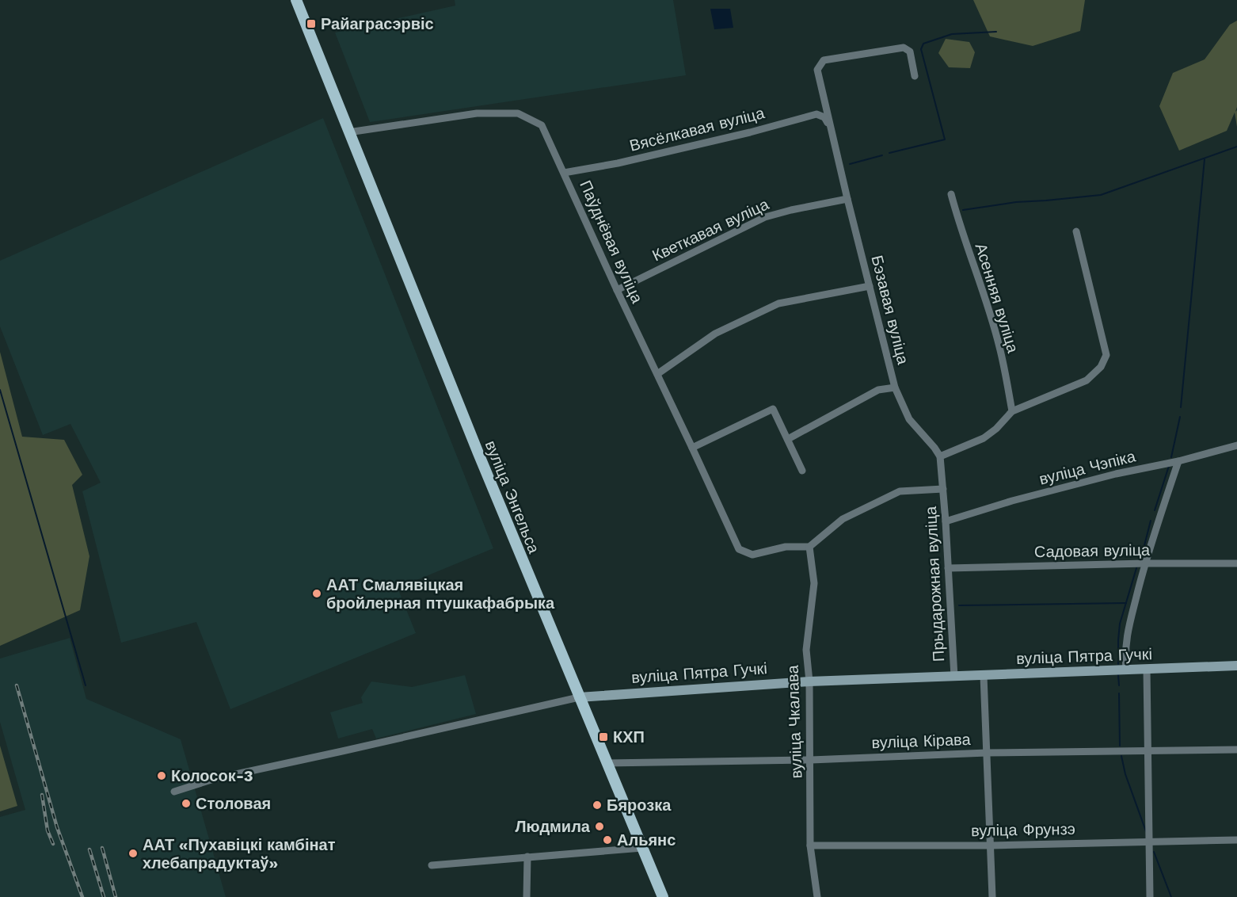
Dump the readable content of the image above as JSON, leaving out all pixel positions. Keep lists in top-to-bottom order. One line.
{"streets":{"main road":["вуліца Энгельса"],"street":["Вясёлкавая вуліца","Кветкавая вуліца","Паўднёвая вуліца","Асенняя вуліца","Бэзавая вуліца","вуліца Чэпіка","Садовая вуліца","Прыдарожная вуліца","вуліца Пятра Гучкі","вуліца Чкалава","вуліца Кірава","вуліца Фрунзэ"]},"crossings":[["Вясёлкавая вуліца","Паўднёвая вуліца"],["Вясёлкавая вуліца","Бэзавая вуліца"],["Кветкавая вуліца","Паўднёвая вуліца"],["Кветкавая вуліца","Бэзавая вуліца"],["Паўднёвая вуліца","вуліца Энгельса"],["Паўднёвая вуліца","вуліца Чкалава"],["вуліца Чэпіка","Прыдарожная вуліца"],["вуліца Энгельса","вуліца Пятра Гучкі"],["вуліца Энгельса","вуліца Кірава"],["Садовая вуліца","Прыдарожная вуліца"],["Прыдарожная вуліца","вуліца Пятра Гучкі"],["вуліца Пятра Гучкі","вуліца Чкалава"],["вуліца Чкалава","вуліца Кірава"],["вуліца Чкалава","вуліца Фрунзэ"]],"places":{"transit":["Райаграсэрвіс","КХП"],"other":["ААТ Смалявіцкая бройлерная птушкафабрыка","Колосок-3","Столовая","Бярозка","Людмила","Альянс","ААТ «Пухавіцкі камбінат хлебапрадуктаў»"]}}
